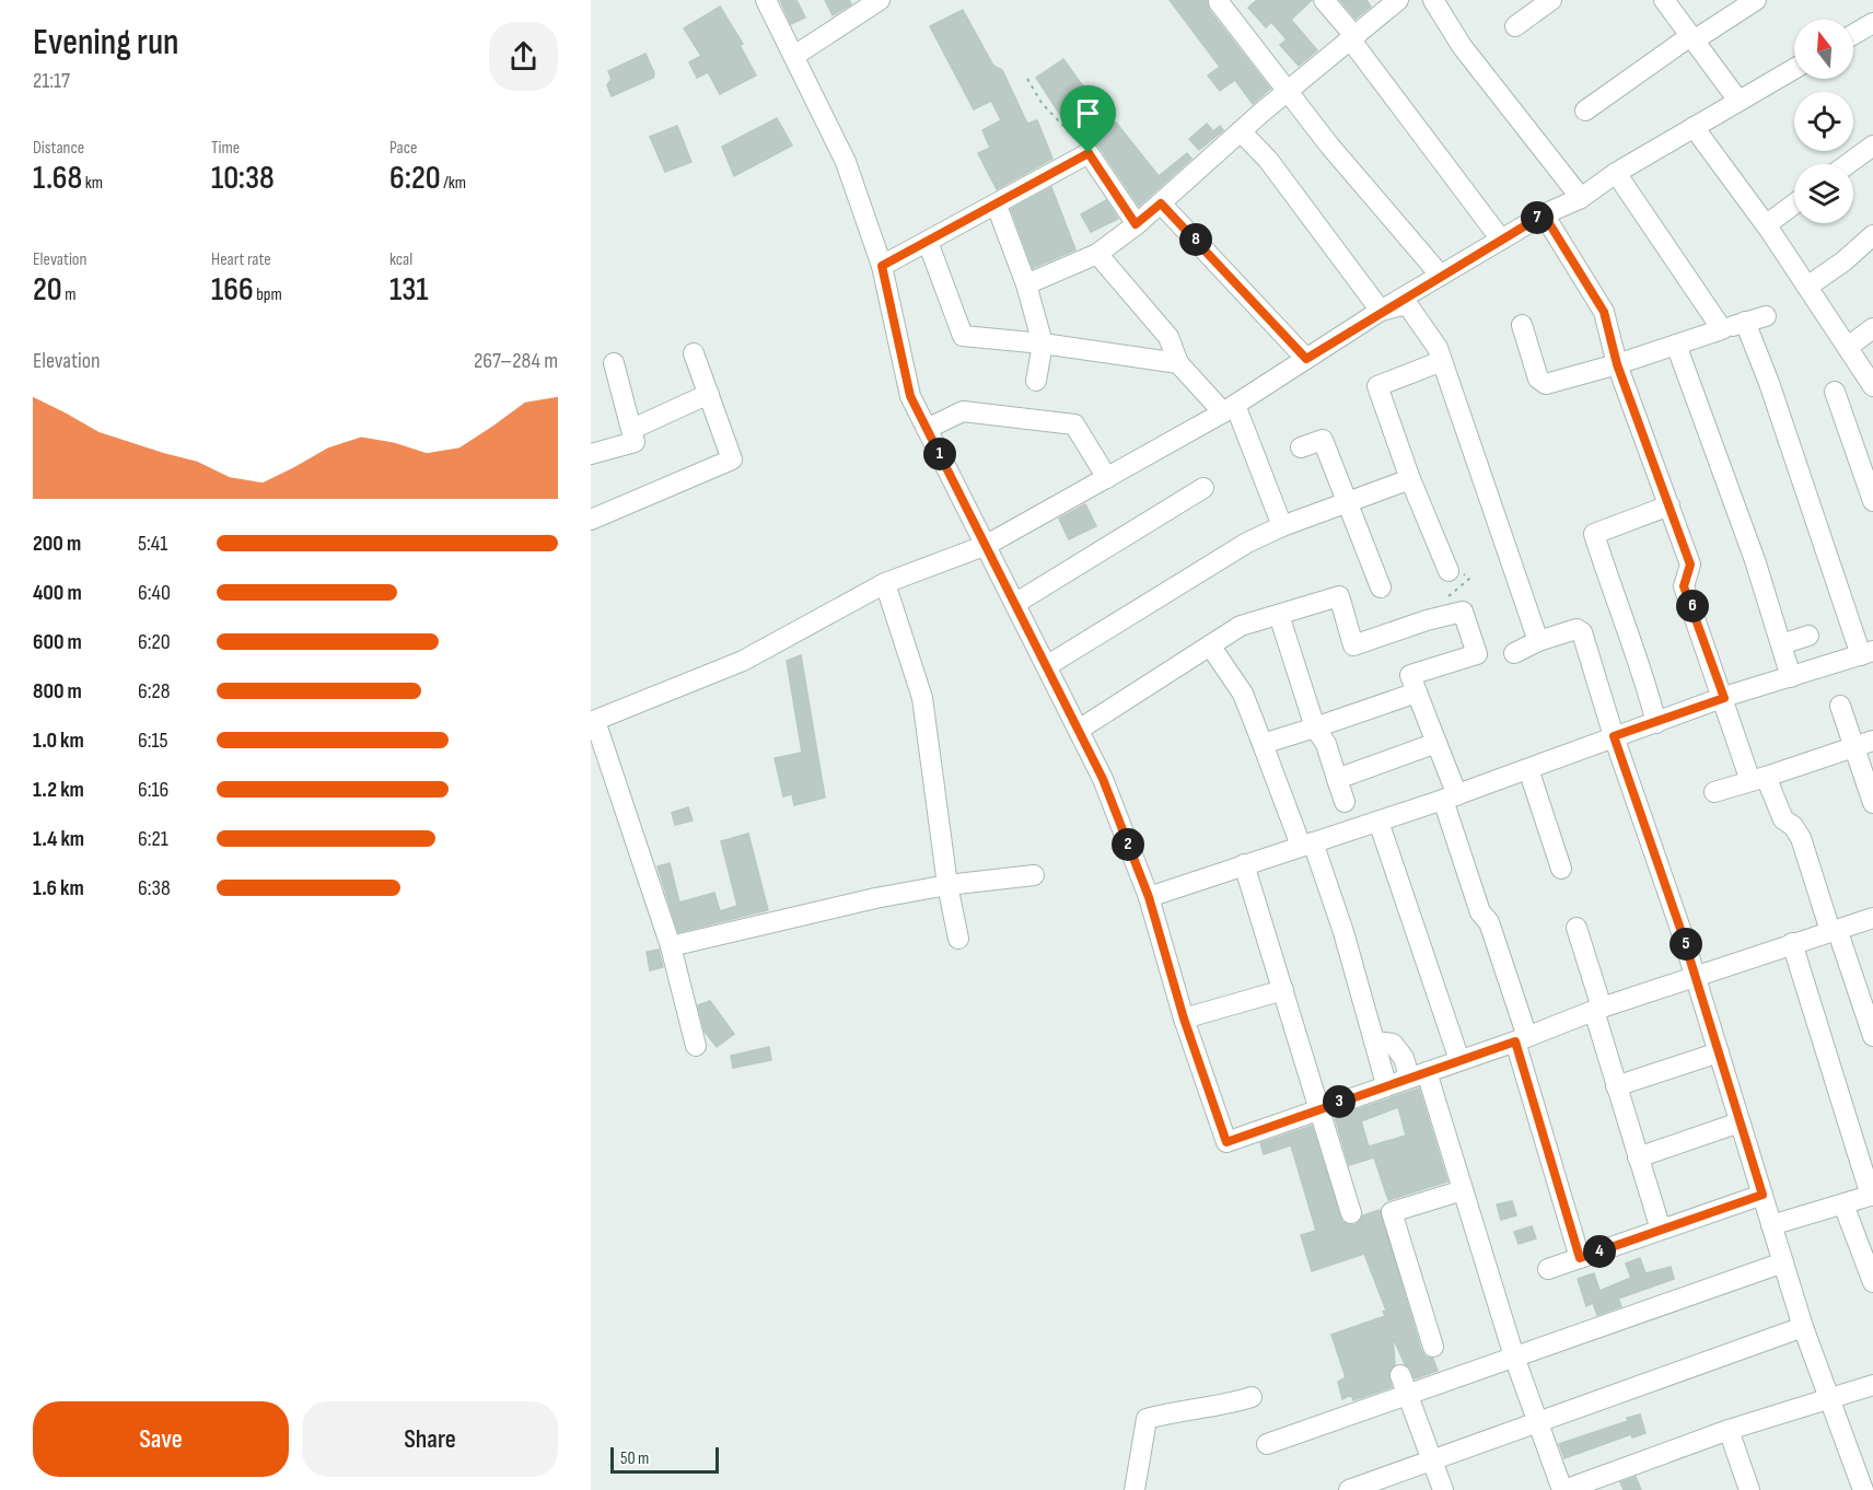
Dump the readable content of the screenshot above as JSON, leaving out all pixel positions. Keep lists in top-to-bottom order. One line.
{"scale_bar":"50 m","north":"top","page":{"heading":["Evening run","21:17"],"stats":[["Distance","1.68 km"],["Time","10:38"],["Pace","6:20 /km"],["Elevation","20 m"],["Heart rate","166 bpm"],["kcal","131"]],"pins":["7","8","1","6","2","5","3","4"],"chart":["Elevation","267–284 m"],"list":[{"name":"200 m","note":"5:41"},{"name":"400 m","note":"6:40"},{"name":"600 m","note":"6:20"},{"name":"800 m","note":"6:28"},{"name":"1.0 km","note":"6:15"},{"name":"1.2 km","note":"6:16"},{"name":"1.4 km","note":"6:21"},{"name":"1.6 km","note":"6:38"}],"buttons":["Save","Share"],"scale":"50 m"}}
